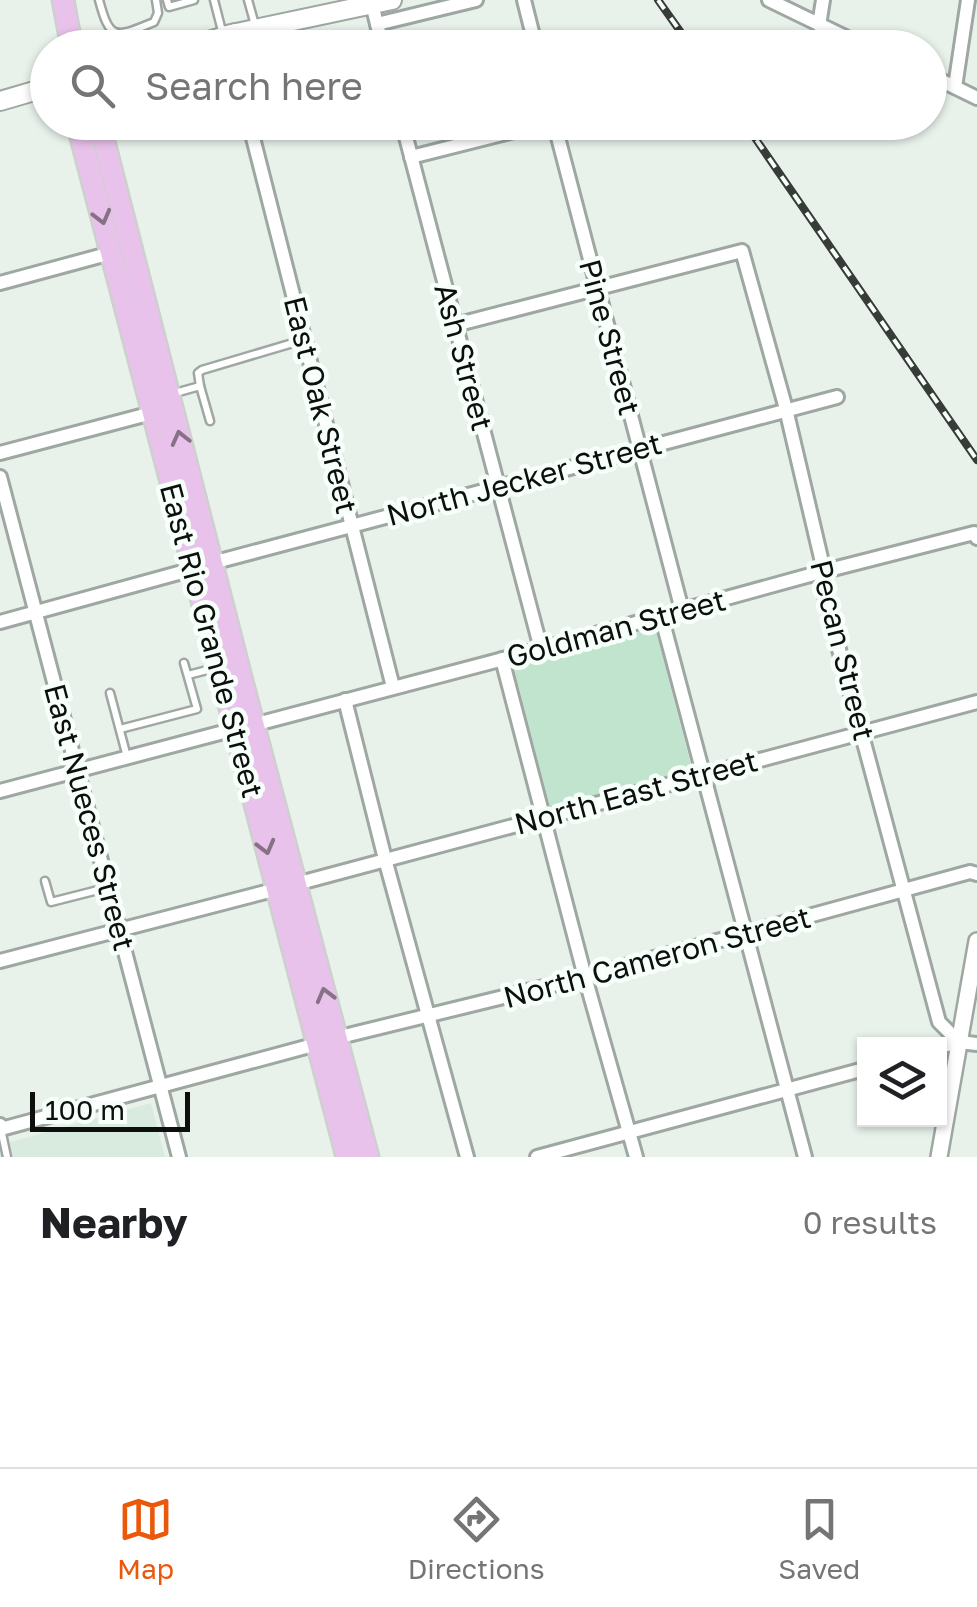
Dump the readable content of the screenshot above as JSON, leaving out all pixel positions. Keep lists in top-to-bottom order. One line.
{"streets":{"main road":["East Rio Grande Street"],"street":["Pine Street","Ash Street","East Oak Street","North Jecker Street","Goldman Street","Pecan Street","North East Street","East Nueces Street","North Cameron Street"]},"crossings":[["Pine Street","North Jecker Street"],["Pine Street","Goldman Street"],["Pine Street","Pecan Street"],["Ash Street","North Jecker Street"],["Ash Street","Goldman Street"],["East Oak Street","North Jecker Street"],["East Oak Street","Goldman Street"],["North Jecker Street","East Rio Grande Street"],["North Jecker Street","Pecan Street"],["North Jecker Street","East Nueces Street"],["Goldman Street","East Rio Grande Street"],["Goldman Street","Pecan Street"],["Goldman Street","East Nueces Street"],["East Rio Grande Street","North East Street"],["East Rio Grande Street","North Cameron Street"],["Pecan Street","North East Street"],["Pecan Street","North Cameron Street"],["North East Street","East Nueces Street"],["East Nueces Street","North Cameron Street"]],"scale_bar":"100 m","page":{"search":"Search here","scale":"100 m","heading":["Nearby","0 results"],"nav":["Map","Directions","Saved"]}}
